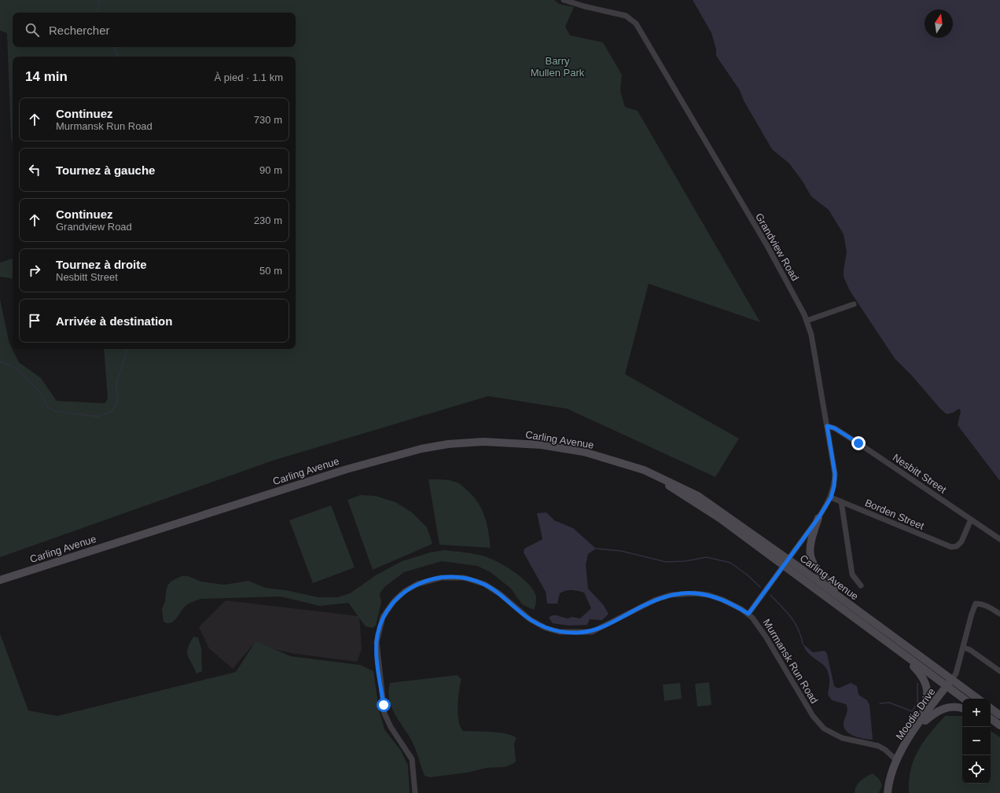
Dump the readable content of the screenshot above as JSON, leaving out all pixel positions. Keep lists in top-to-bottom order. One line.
{"streets":{"main road":["Carling Avenue","Moodie Drive"],"street":["Grandview Road","Nesbitt Street","Borden Street","Murmansk Run Road"]},"crossings":[["Grandview Road","Carling Avenue"],["Grandview Road","Nesbitt Street"],["Grandview Road","Borden Street"],["Grandview Road","Murmansk Run Road"],["Carling Avenue","Moodie Drive"],["Nesbitt Street","Borden Street"],["Murmansk Run Road","Moodie Drive"]],"parks":["Barry Mullen Park"],"north":"top","page":{"search":"Rechercher","heading":["14 min","À pied · 1.1 km"],"list":[["Continuez","Murmansk Run Road","730 m"],["Tournez à gauche","90 m"],["Continuez","Grandview Road","230 m"],["Tournez à droite","Nesbitt Street","50 m"],"Arrivée à destination"],"map_buttons":["+","−"]}}
